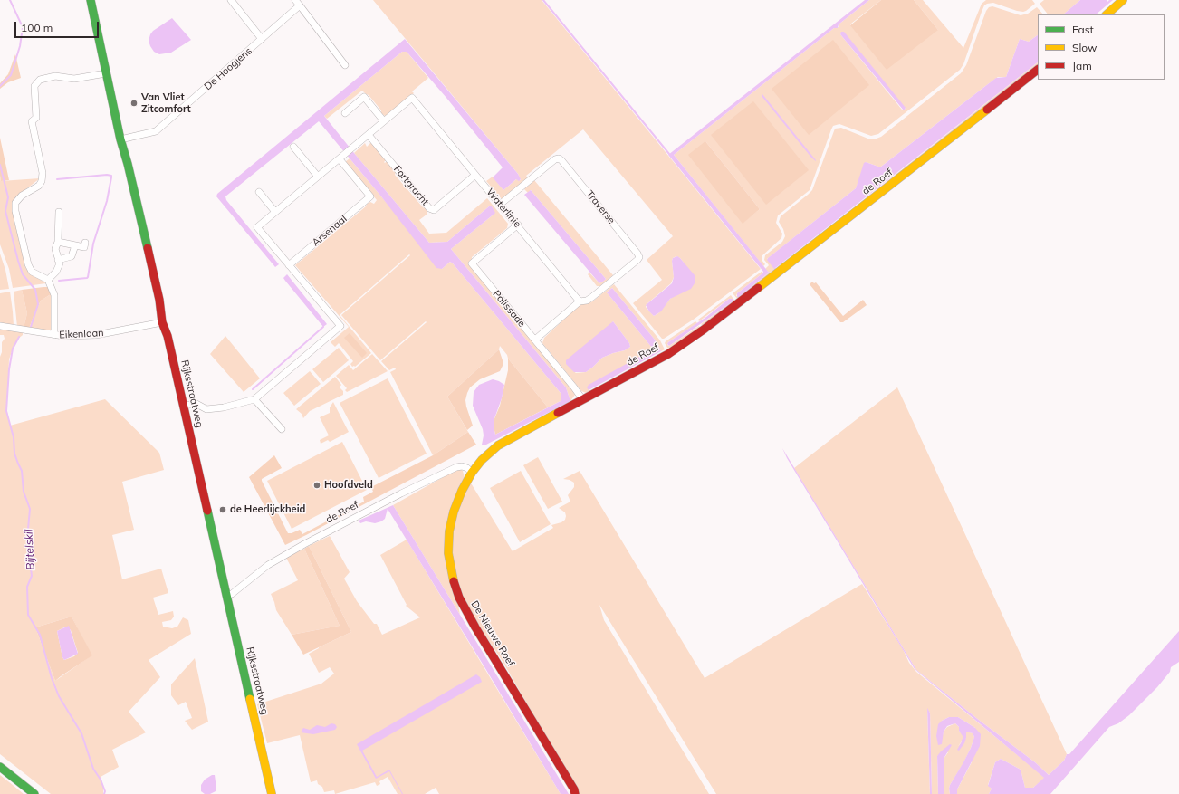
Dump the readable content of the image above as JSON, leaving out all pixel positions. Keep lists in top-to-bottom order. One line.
{"streets":{"street":["De Hoogjens","de Roef","Fortgracht","Traverse","Waterlinie","Arsenaal","Palissade","Eikenlaan","Rijksstraatweg","De Nieuwe Roef"]},"crossings":[["De Hoogjens","Rijksstraatweg"],["de Roef","Palissade"],["de Roef","Rijksstraatweg"],["de Roef","De Nieuwe Roef"],["Fortgracht","Waterlinie"],["Traverse","Waterlinie"],["Waterlinie","Arsenaal"],["Waterlinie","Palissade"],["Waterlinie","Rijksstraatweg"],["Eikenlaan","Rijksstraatweg"]],"water":["Bijtelskil"],"places":["Van Vliet Zitcomfort","Hoofdveld","de Heerlijckheid"],"legend":["Fast","Slow","Jam"],"scale_bar":"100 m"}
